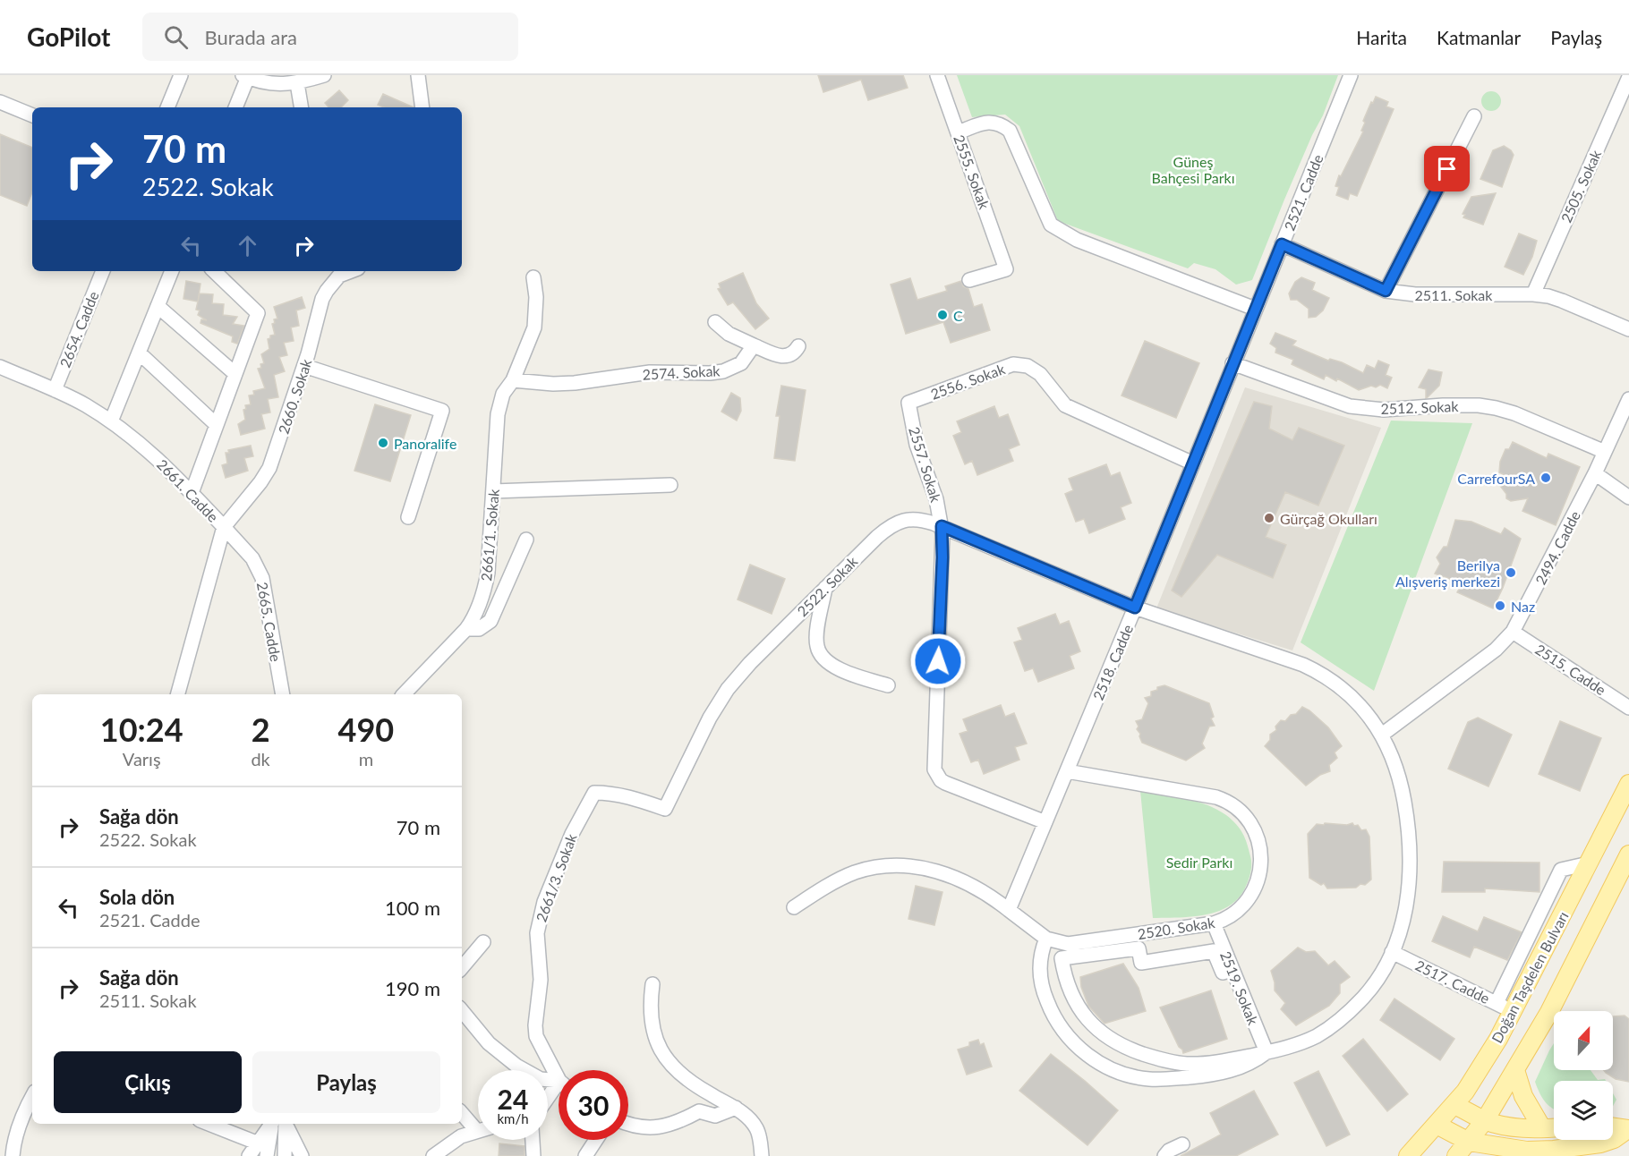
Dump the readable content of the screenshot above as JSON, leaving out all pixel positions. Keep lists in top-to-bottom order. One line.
{"streets":{"main road":["Doğan Taşdelen Bulvarı"],"street":["2555. Sokak","2505. Sokak","2521. Cadde","2511. Sokak","2654. Cadde","2574. Sokak","2556. Sokak","2660. Sokak","2512. Sokak","2557. Sokak","2661. Cadde","2661/1. Sokak","2494. Cadde","2522. Sokak","2665. Cadde","2518. Cadde","2515. Cadde","2661/3. Sokak","2520. Sokak","2517. Cadde","2519. Sokak"]},"crossings":[["2505. Sokak","2511. Sokak"],["2521. Cadde","2511. Sokak"],["2521. Cadde","2556. Sokak"],["2521. Cadde","2512. Sokak"],["2521. Cadde","2522. Sokak"],["2521. Cadde","2518. Cadde"],["2654. Cadde","2661. Cadde"],["2574. Sokak","2661/1. Sokak"],["2556. Sokak","2557. Sokak"],["2660. Sokak","2661. Cadde"],["2660. Sokak","2665. Cadde"],["2512. Sokak","2494. Cadde"],["2557. Sokak","2522. Sokak"],["2557. Sokak","2518. Cadde"],["2661. Cadde","2665. Cadde"],["2494. Cadde","2518. Cadde"],["2494. Cadde","2515. Cadde"],["2522. Sokak","2518. Cadde"],["2522. Sokak","2661/3. Sokak"],["2518. Cadde","2520. Sokak"],["2518. Cadde","2517. Cadde"],["2518. Cadde","2519. Sokak"],["2520. Sokak","2519. Sokak"],["Doğan Taşdelen Bulvarı","2517. Cadde"]],"parks":["Güneş Bahçesi Parkı","Sedir Parkı"],"places":["C","Panoralife","CarrefourSA","Gürçağ Okulları","Berilya Alışveriş merkezi","Naz"],"north":"top","page":{"header":"GoPilot","search":"Burada ara","nav":["Harita","Katmanlar","Paylaş"],"turn":["70 m","2522. Sokak"],"eta":["10:24","Varış","2","dk","490","m"],"list":[{"name":"Sağa dön","note":"2522. Sokak","value":"70 m"},{"name":"Sola dön","note":"2521. Cadde","value":"100 m"},{"name":"Sağa dön","note":"2511. Sokak","value":"190 m"}],"buttons":["Çıkış","Paylaş"],"speed":"24 km/h","limit":"30"}}
